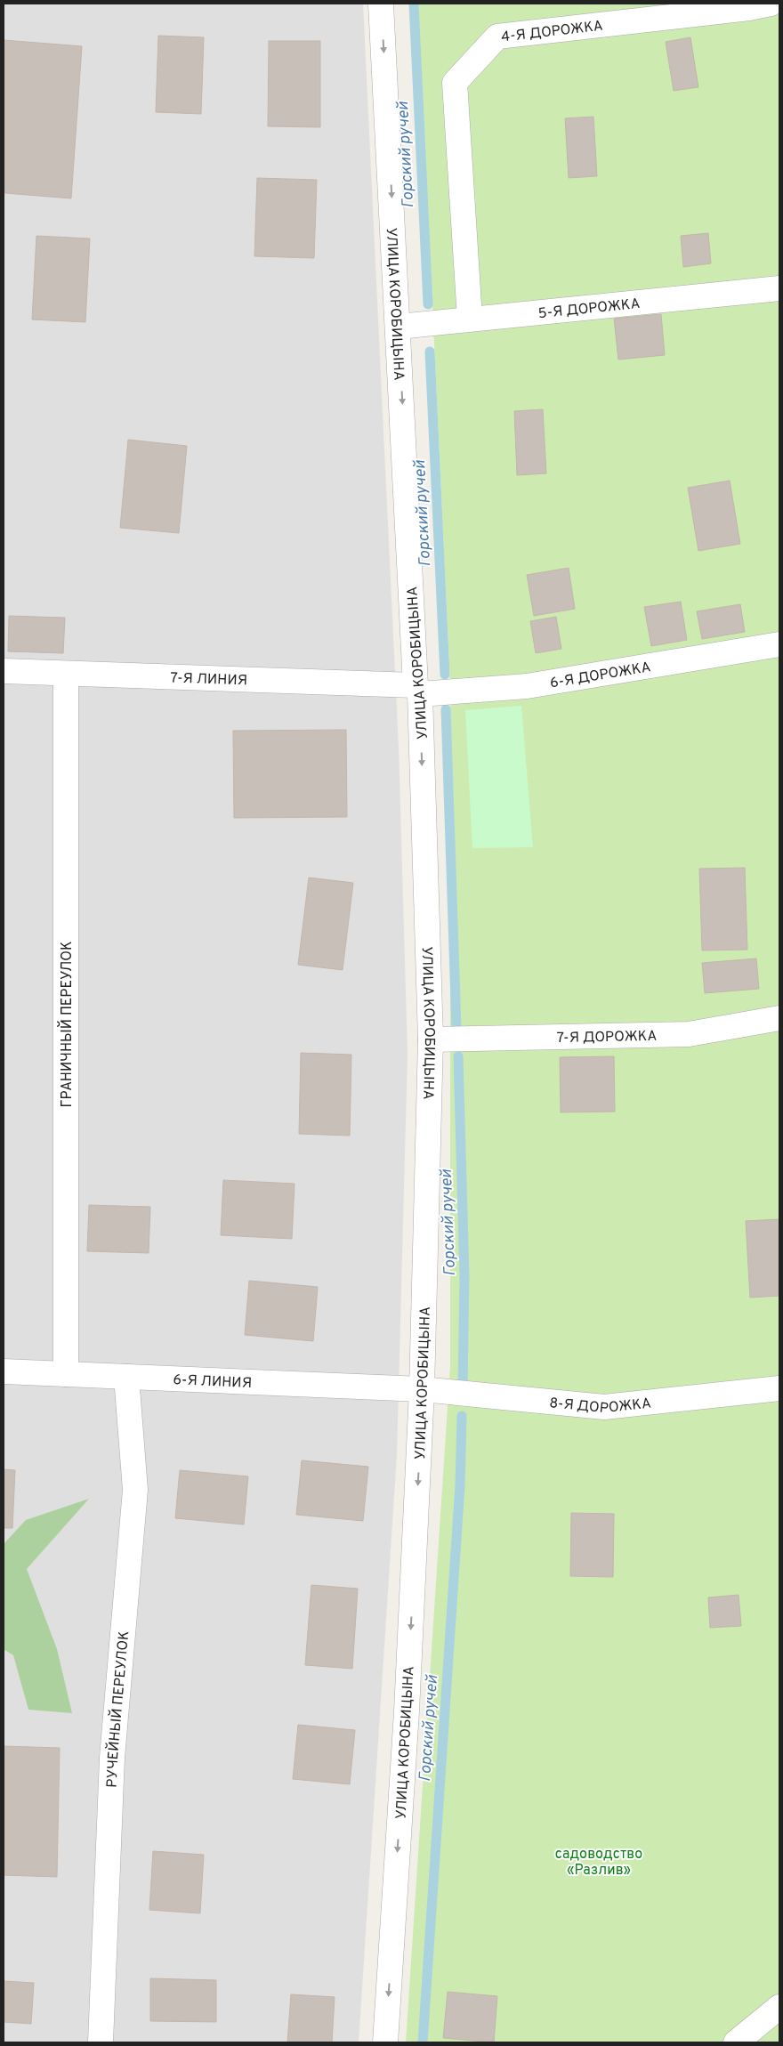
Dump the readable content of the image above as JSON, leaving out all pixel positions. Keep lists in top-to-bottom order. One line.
{"streets":{"street":["4-Я ДОРОЖКА","УЛИЦА КОРОБИЦЫНА","5-Я ДОРОЖКА","6-Я ДОРОЖКА","7-Я ЛИНИЯ","ГРАНИЧНЫЙ ПЕРЕУЛОК","7-Я ДОРОЖКА","6-Я ЛИНИЯ","8-Я ДОРОЖКА","РУЧЕЙНЫЙ ПЕРЕУЛОК"]},"crossings":[["4-Я ДОРОЖКА","5-Я ДОРОЖКА"],["УЛИЦА КОРОБИЦЫНА","5-Я ДОРОЖКА"],["УЛИЦА КОРОБИЦЫНА","6-Я ДОРОЖКА"],["УЛИЦА КОРОБИЦЫНА","7-Я ЛИНИЯ"],["УЛИЦА КОРОБИЦЫНА","7-Я ДОРОЖКА"],["УЛИЦА КОРОБИЦЫНА","6-Я ЛИНИЯ"],["УЛИЦА КОРОБИЦЫНА","8-Я ДОРОЖКА"],["6-Я ДОРОЖКА","7-Я ЛИНИЯ"],["7-Я ЛИНИЯ","ГРАНИЧНЫЙ ПЕРЕУЛОК"],["ГРАНИЧНЫЙ ПЕРЕУЛОК","6-Я ЛИНИЯ"],["6-Я ЛИНИЯ","8-Я ДОРОЖКА"],["6-Я ЛИНИЯ","РУЧЕЙНЫЙ ПЕРЕУЛОК"]],"one_way":["УЛИЦА КОРОБИЦЫНА"],"water":["Горский ручей"],"parks":["садоводство «Разлив»"]}
